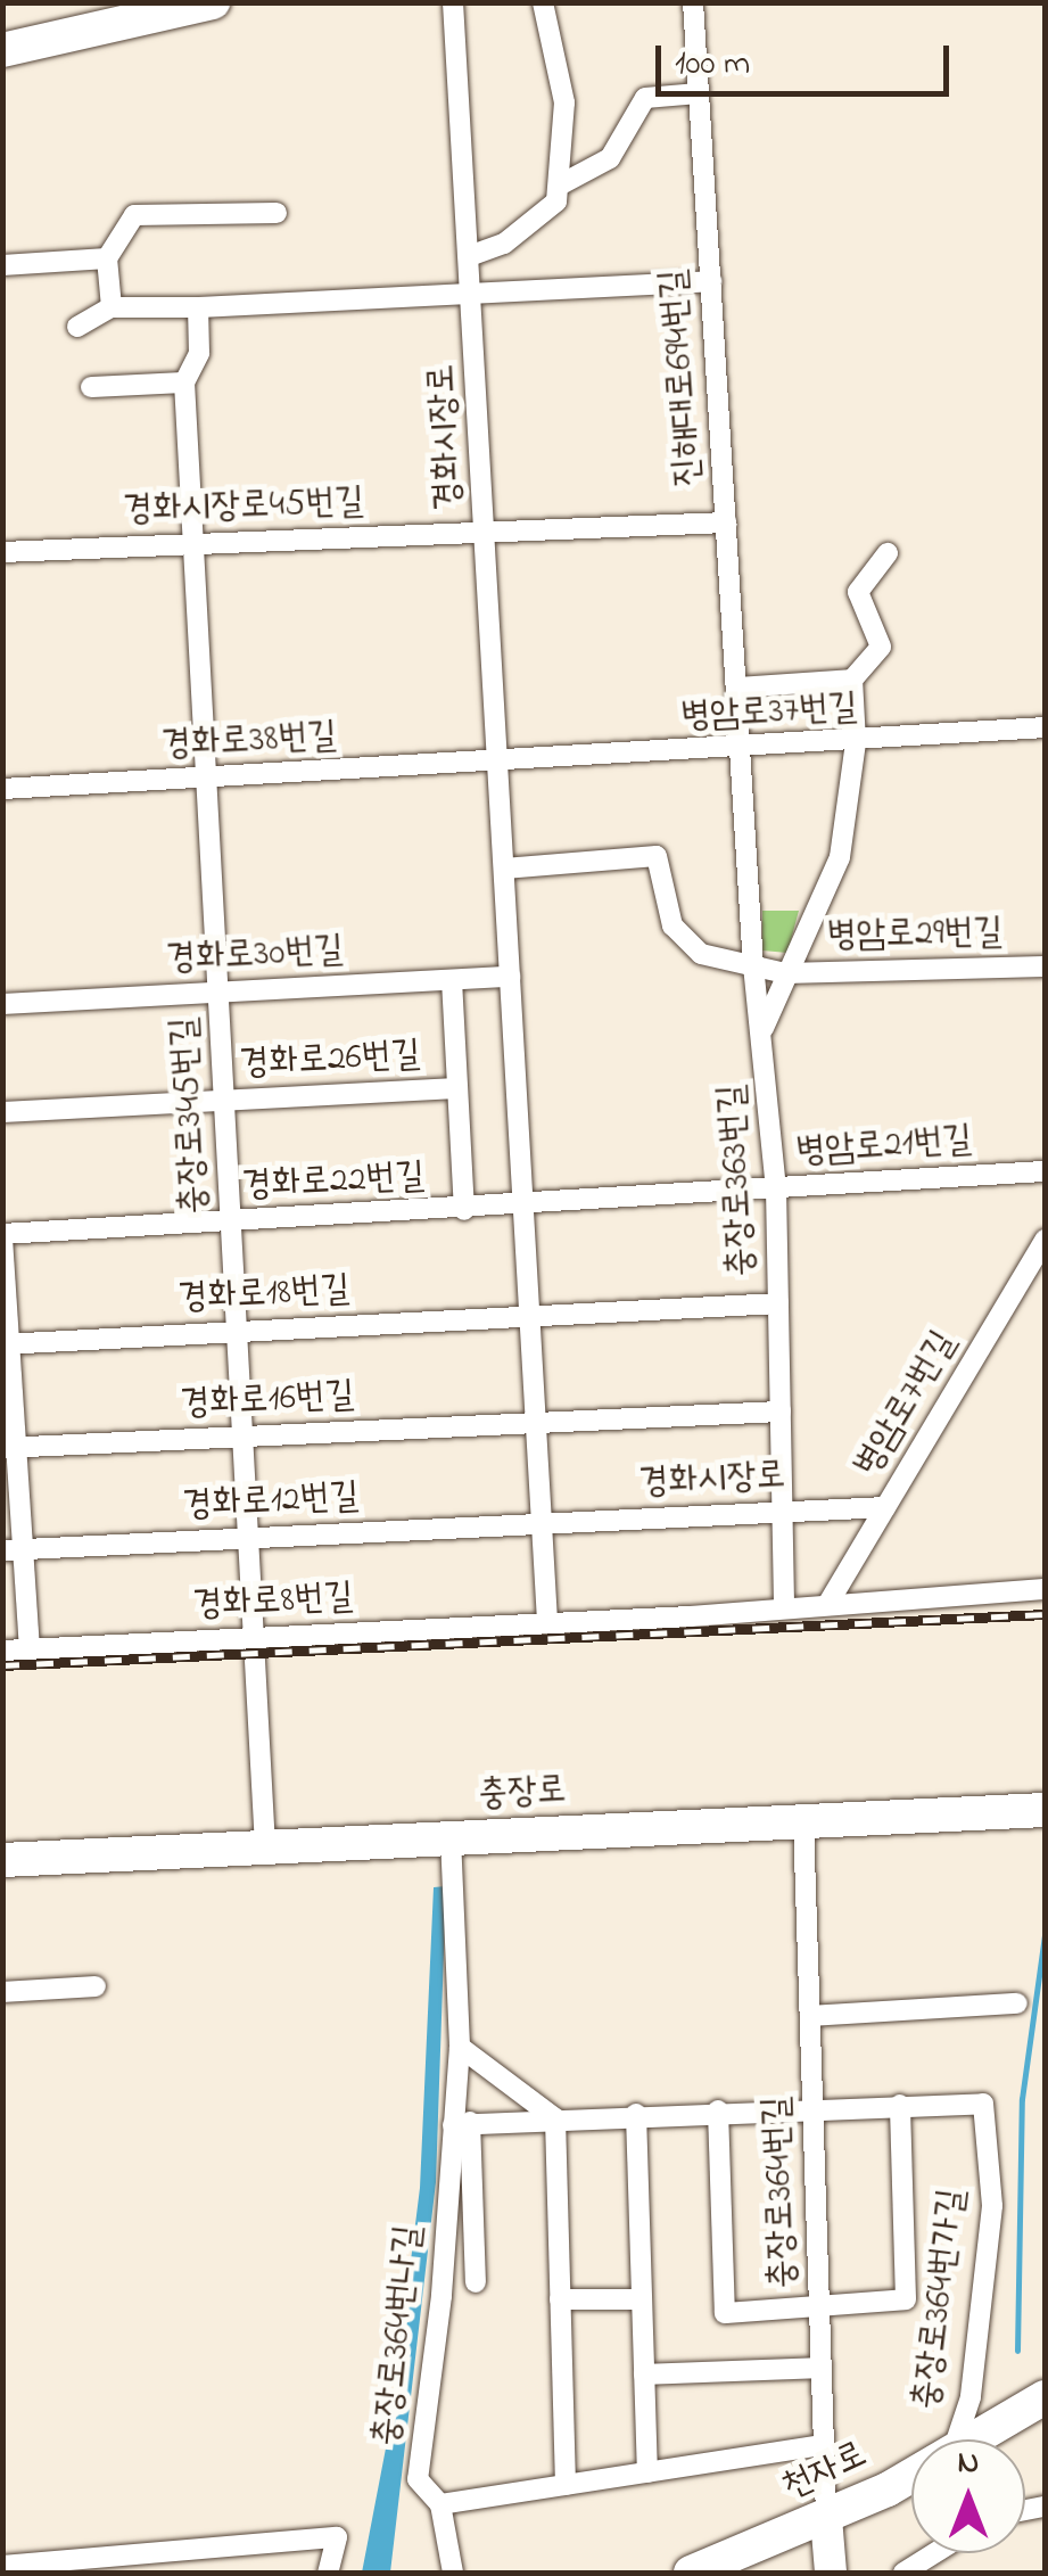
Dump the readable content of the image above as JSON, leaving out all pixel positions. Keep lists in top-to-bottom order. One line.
{"streets":{"main road":["충장로","천자로"],"street":["진해대로694번길","경화시장로","경화시장로45번길","병암로37번길","경화로38번길","병암로29번길","경화로30번길","경화로26번길","충장로345번길","병암로21번길","충장로363번길","경화로22번길","경화로18번길","경화로16번길","병암로7번길","경화로12번길","경화로8번길","충장로364번길","충장로364번가길","충장로364번나길"]},"crossings":[["진해대로694번길","경화시장로45번길"],["진해대로694번길","병암로37번길"],["진해대로694번길","충장로363번길"],["경화시장로","경화시장로45번길"],["경화시장로","병암로37번길"],["경화시장로","경화로38번길"],["경화시장로","경화로30번길"],["경화시장로","병암로21번길"],["경화시장로","충장로363번길"],["경화시장로","경화로22번길"],["경화시장로","경화로18번길"],["경화시장로","경화로16번길"],["경화시장로","병암로7번길"],["경화시장로","경화로12번길"],["경화시장로","경화로8번길"],["경화시장로45번길","충장로345번길"],["병암로37번길","경화로38번길"],["병암로37번길","충장로363번길"],["경화로38번길","충장로345번길"],["경화로30번길","충장로345번길"],["경화로30번길","경화로22번길"],["경화로26번길","충장로345번길"],["경화로26번길","경화로22번길"],["충장로345번길","경화로22번길"],["충장로345번길","경화로18번길"],["충장로345번길","경화로16번길"],["충장로345번길","경화로12번길"],["충장로345번길","경화로8번길"],["충장로345번길","충장로"],["병암로21번길","충장로363번길"],["병암로21번길","경화로22번길"],["충장로","충장로364번길"],["충장로364번길","충장로364번가길"],["충장로364번길","천자로"]],"scale_bar":"100 m","north":"top"}
